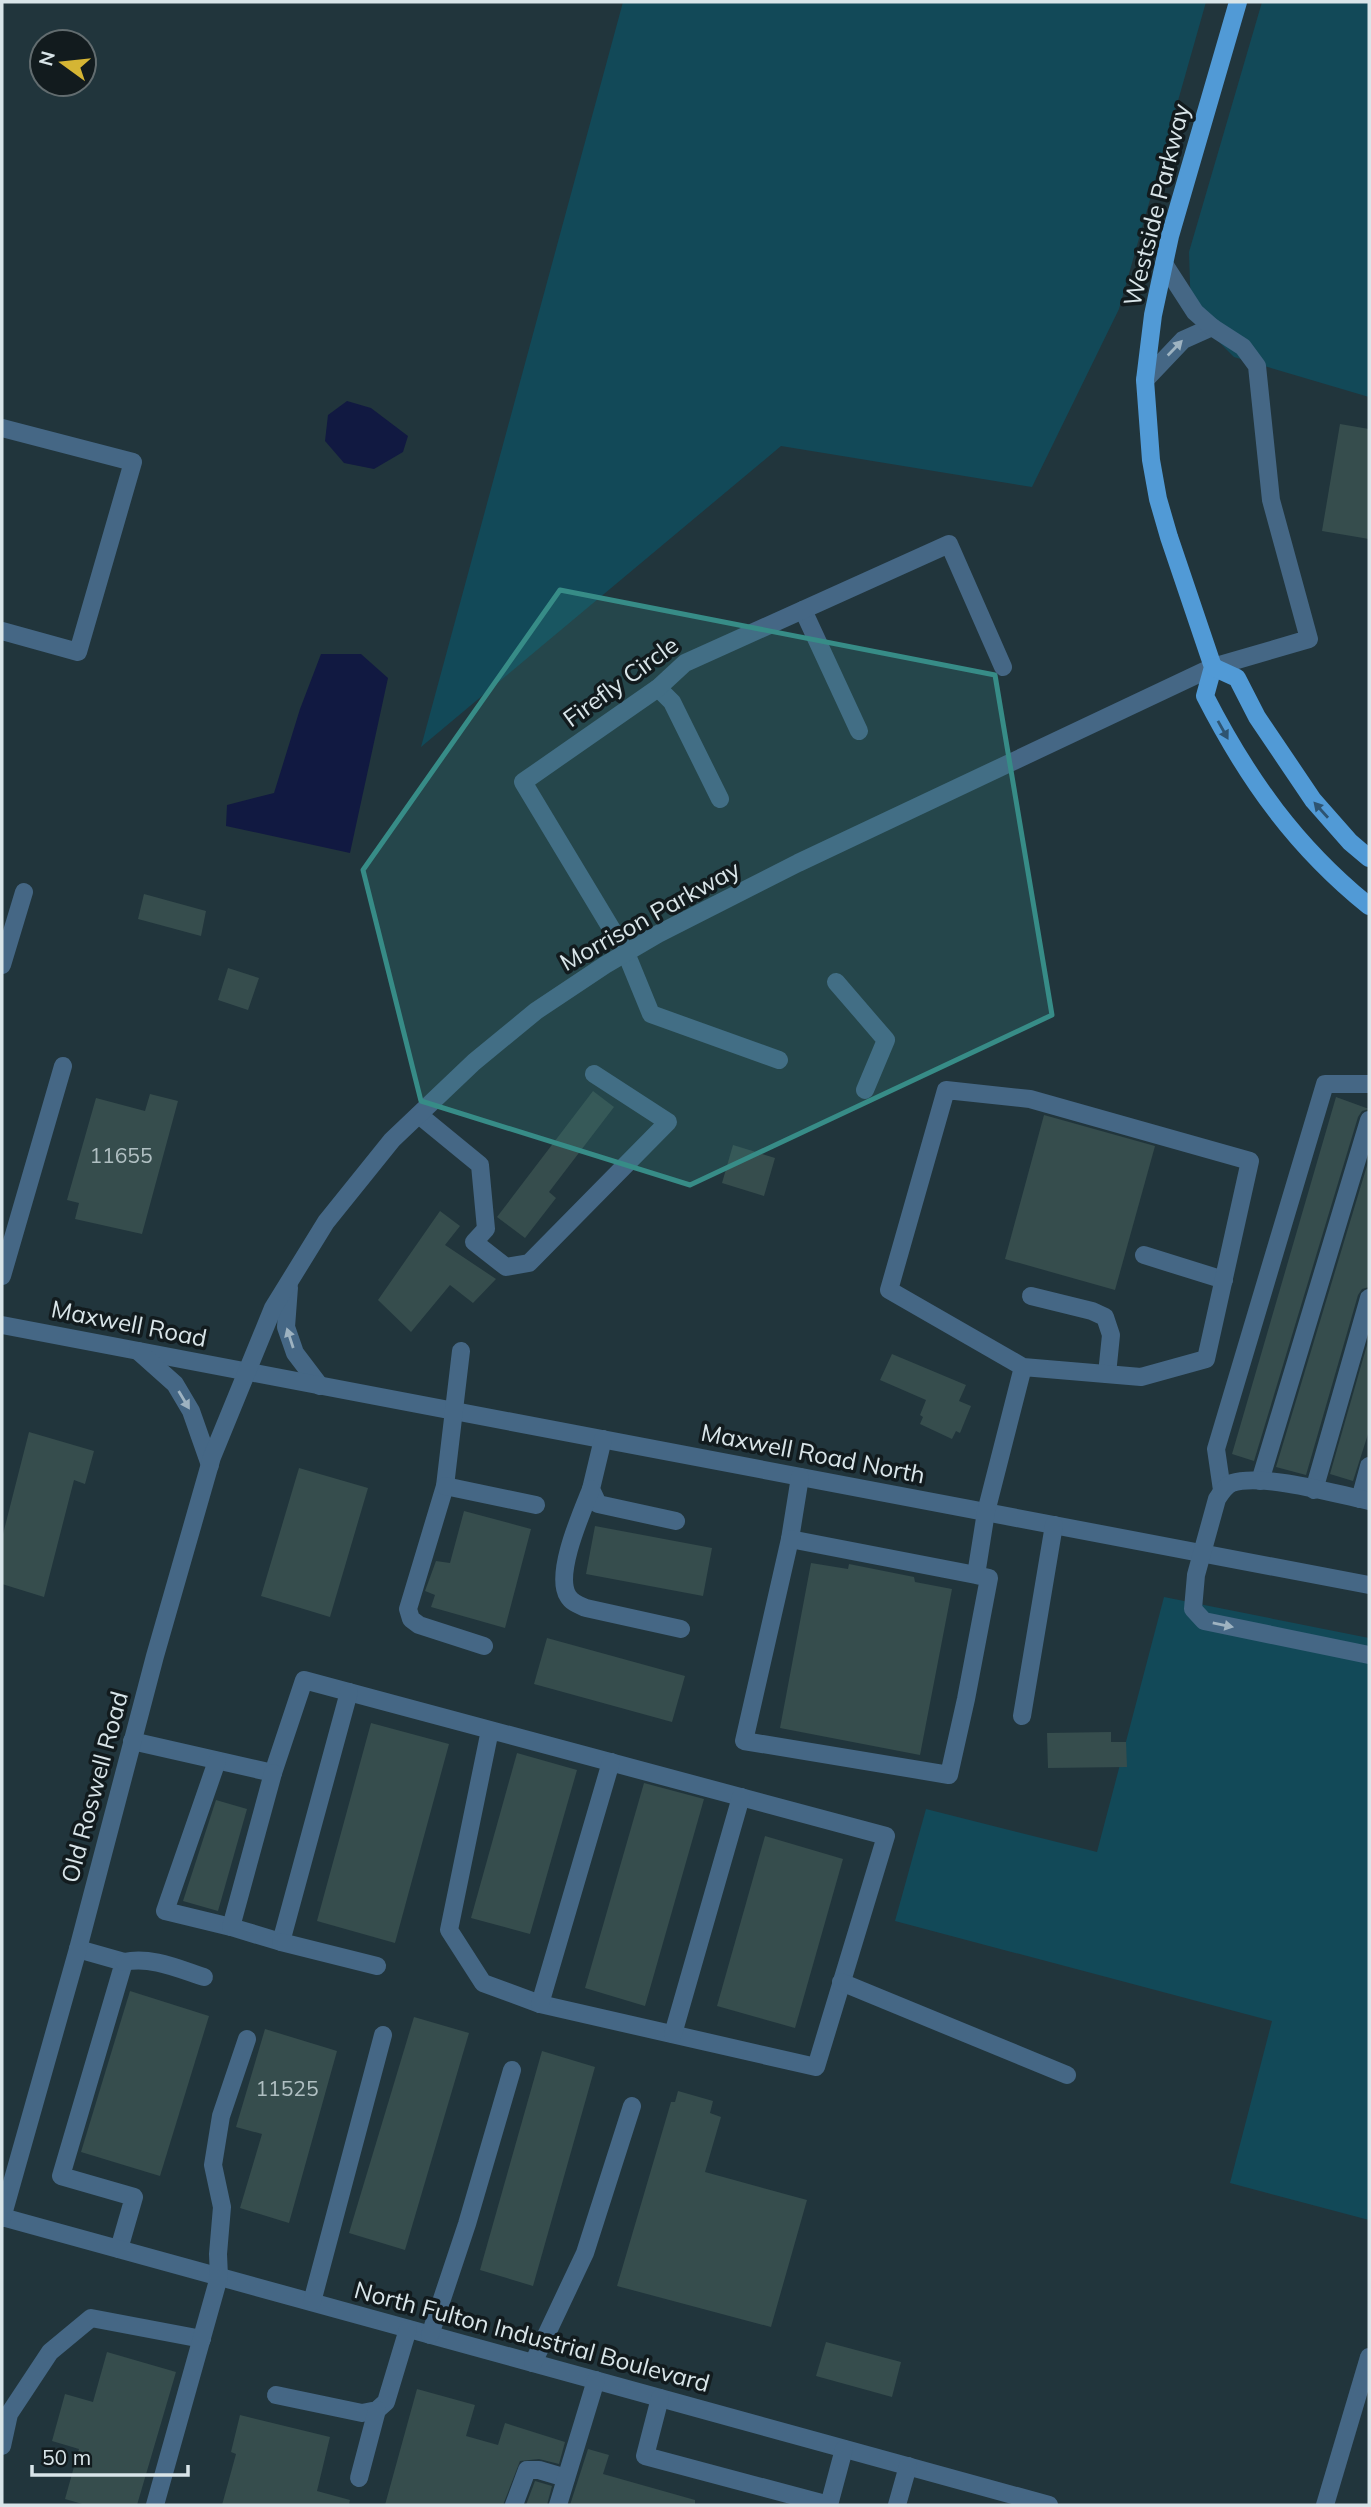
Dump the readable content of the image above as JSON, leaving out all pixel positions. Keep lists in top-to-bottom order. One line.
{"streets":{"main road":["Westside Parkway"],"street":["Firefly Circle","Morrison Parkway","Maxwell Road","Maxwell Road North","Old Roswell Road","North Fulton Industrial Boulevard"]},"crossings":[["Westside Parkway","Morrison Parkway"],["Firefly Circle","Morrison Parkway"],["Morrison Parkway","Maxwell Road"],["Morrison Parkway","Maxwell Road North"],["Morrison Parkway","Old Roswell Road"],["Maxwell Road","Maxwell Road North"],["Maxwell Road","Old Roswell Road"],["Maxwell Road North","Old Roswell Road"],["Old Roswell Road","North Fulton Industrial Boulevard"]],"house_numbers":["11655","11525"],"scale_bar":"50 m","north":"left"}
